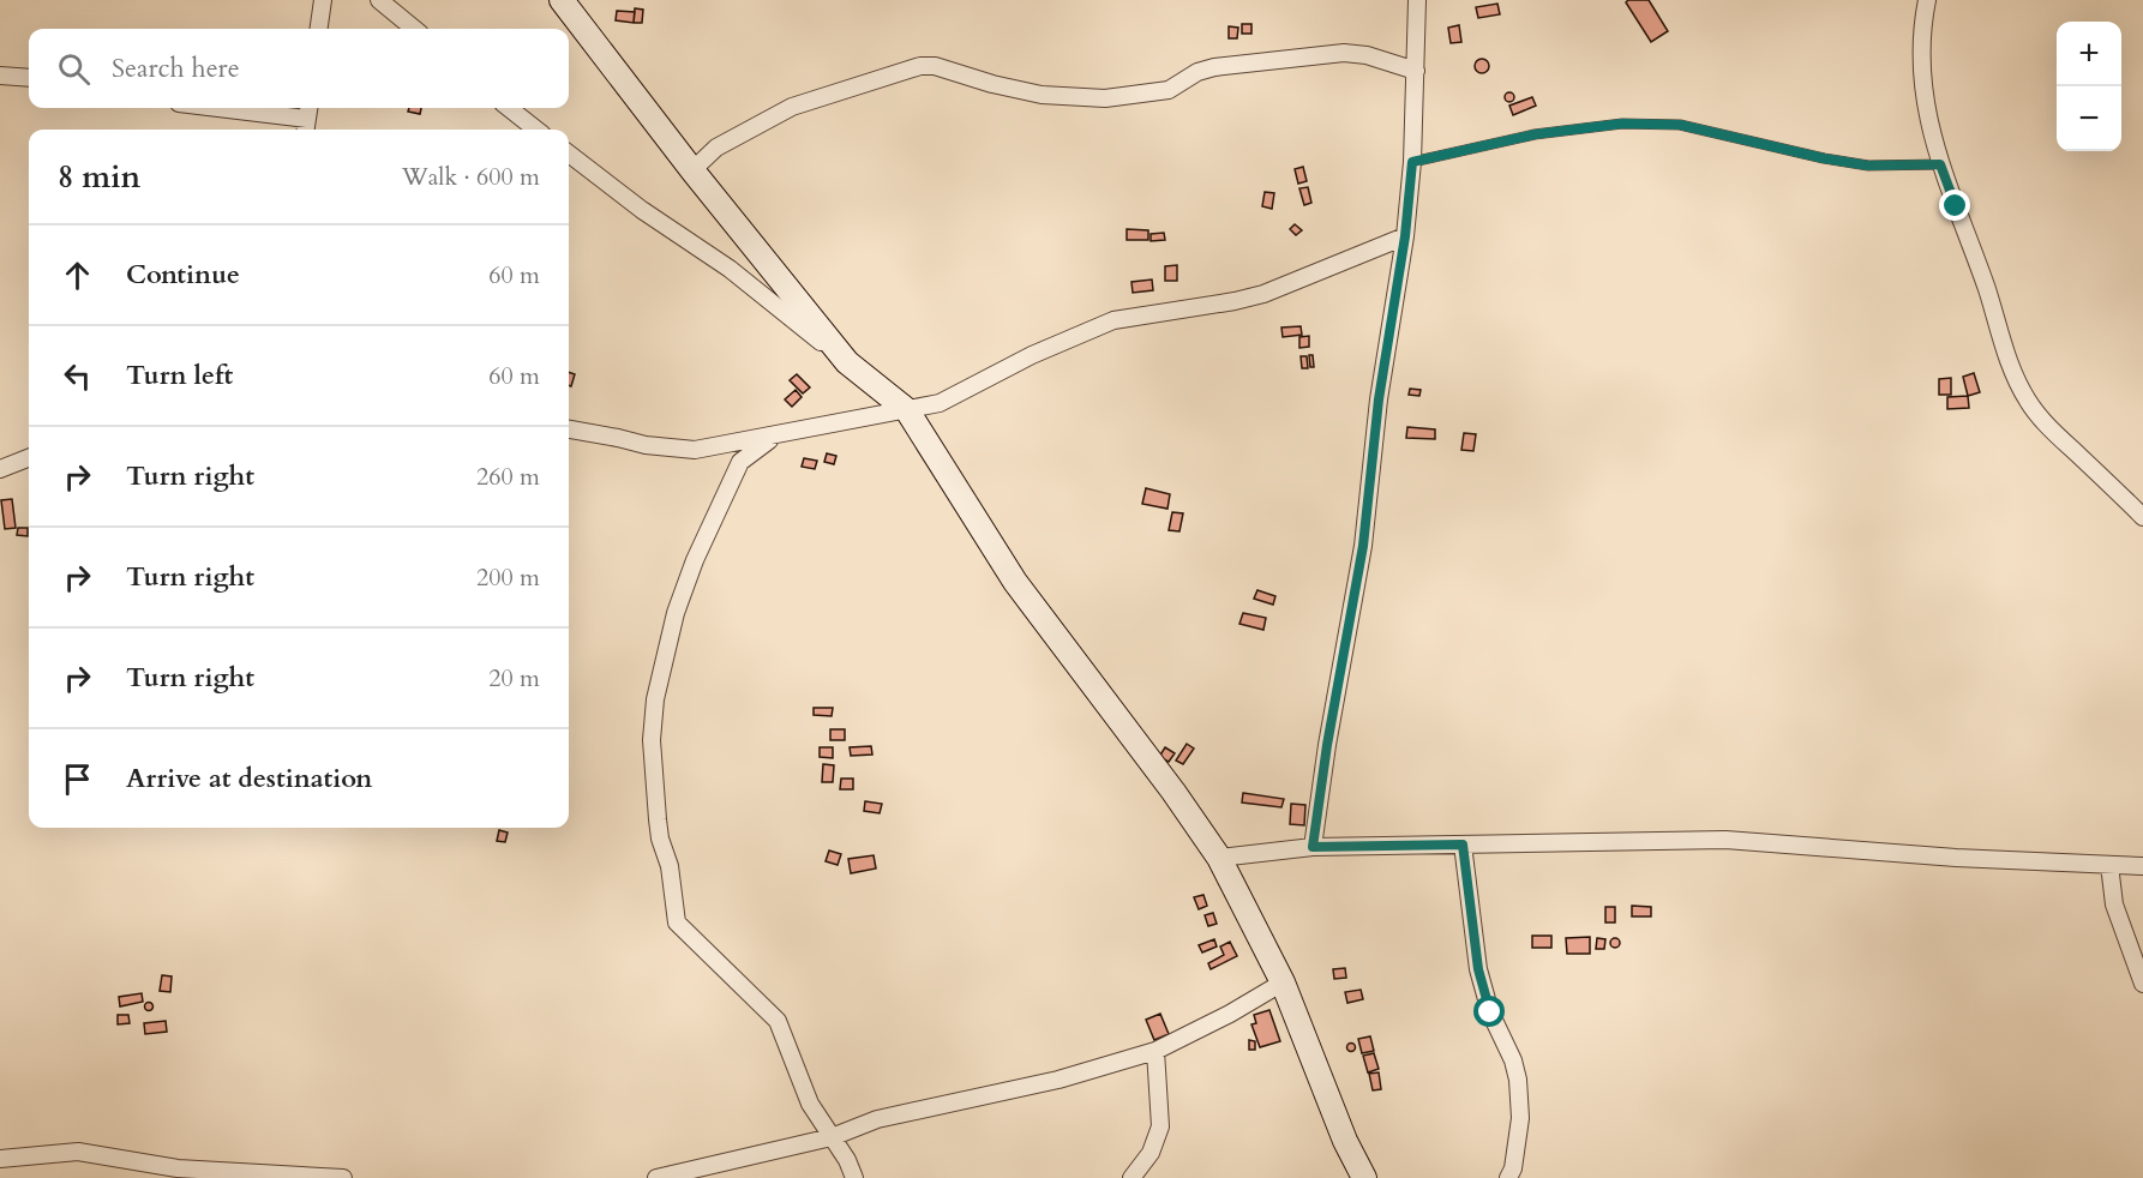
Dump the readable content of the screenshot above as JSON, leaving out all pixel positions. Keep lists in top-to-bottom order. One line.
{"page":{"map_buttons":["+","−"],"search":"Search here","heading":["8 min","Walk · 600 m"],"list":[["Continue","60 m"],["Turn left","60 m"],["Turn right","260 m"],["Turn right","200 m"],["Turn right","20 m"],"Arrive at destination"]}}
